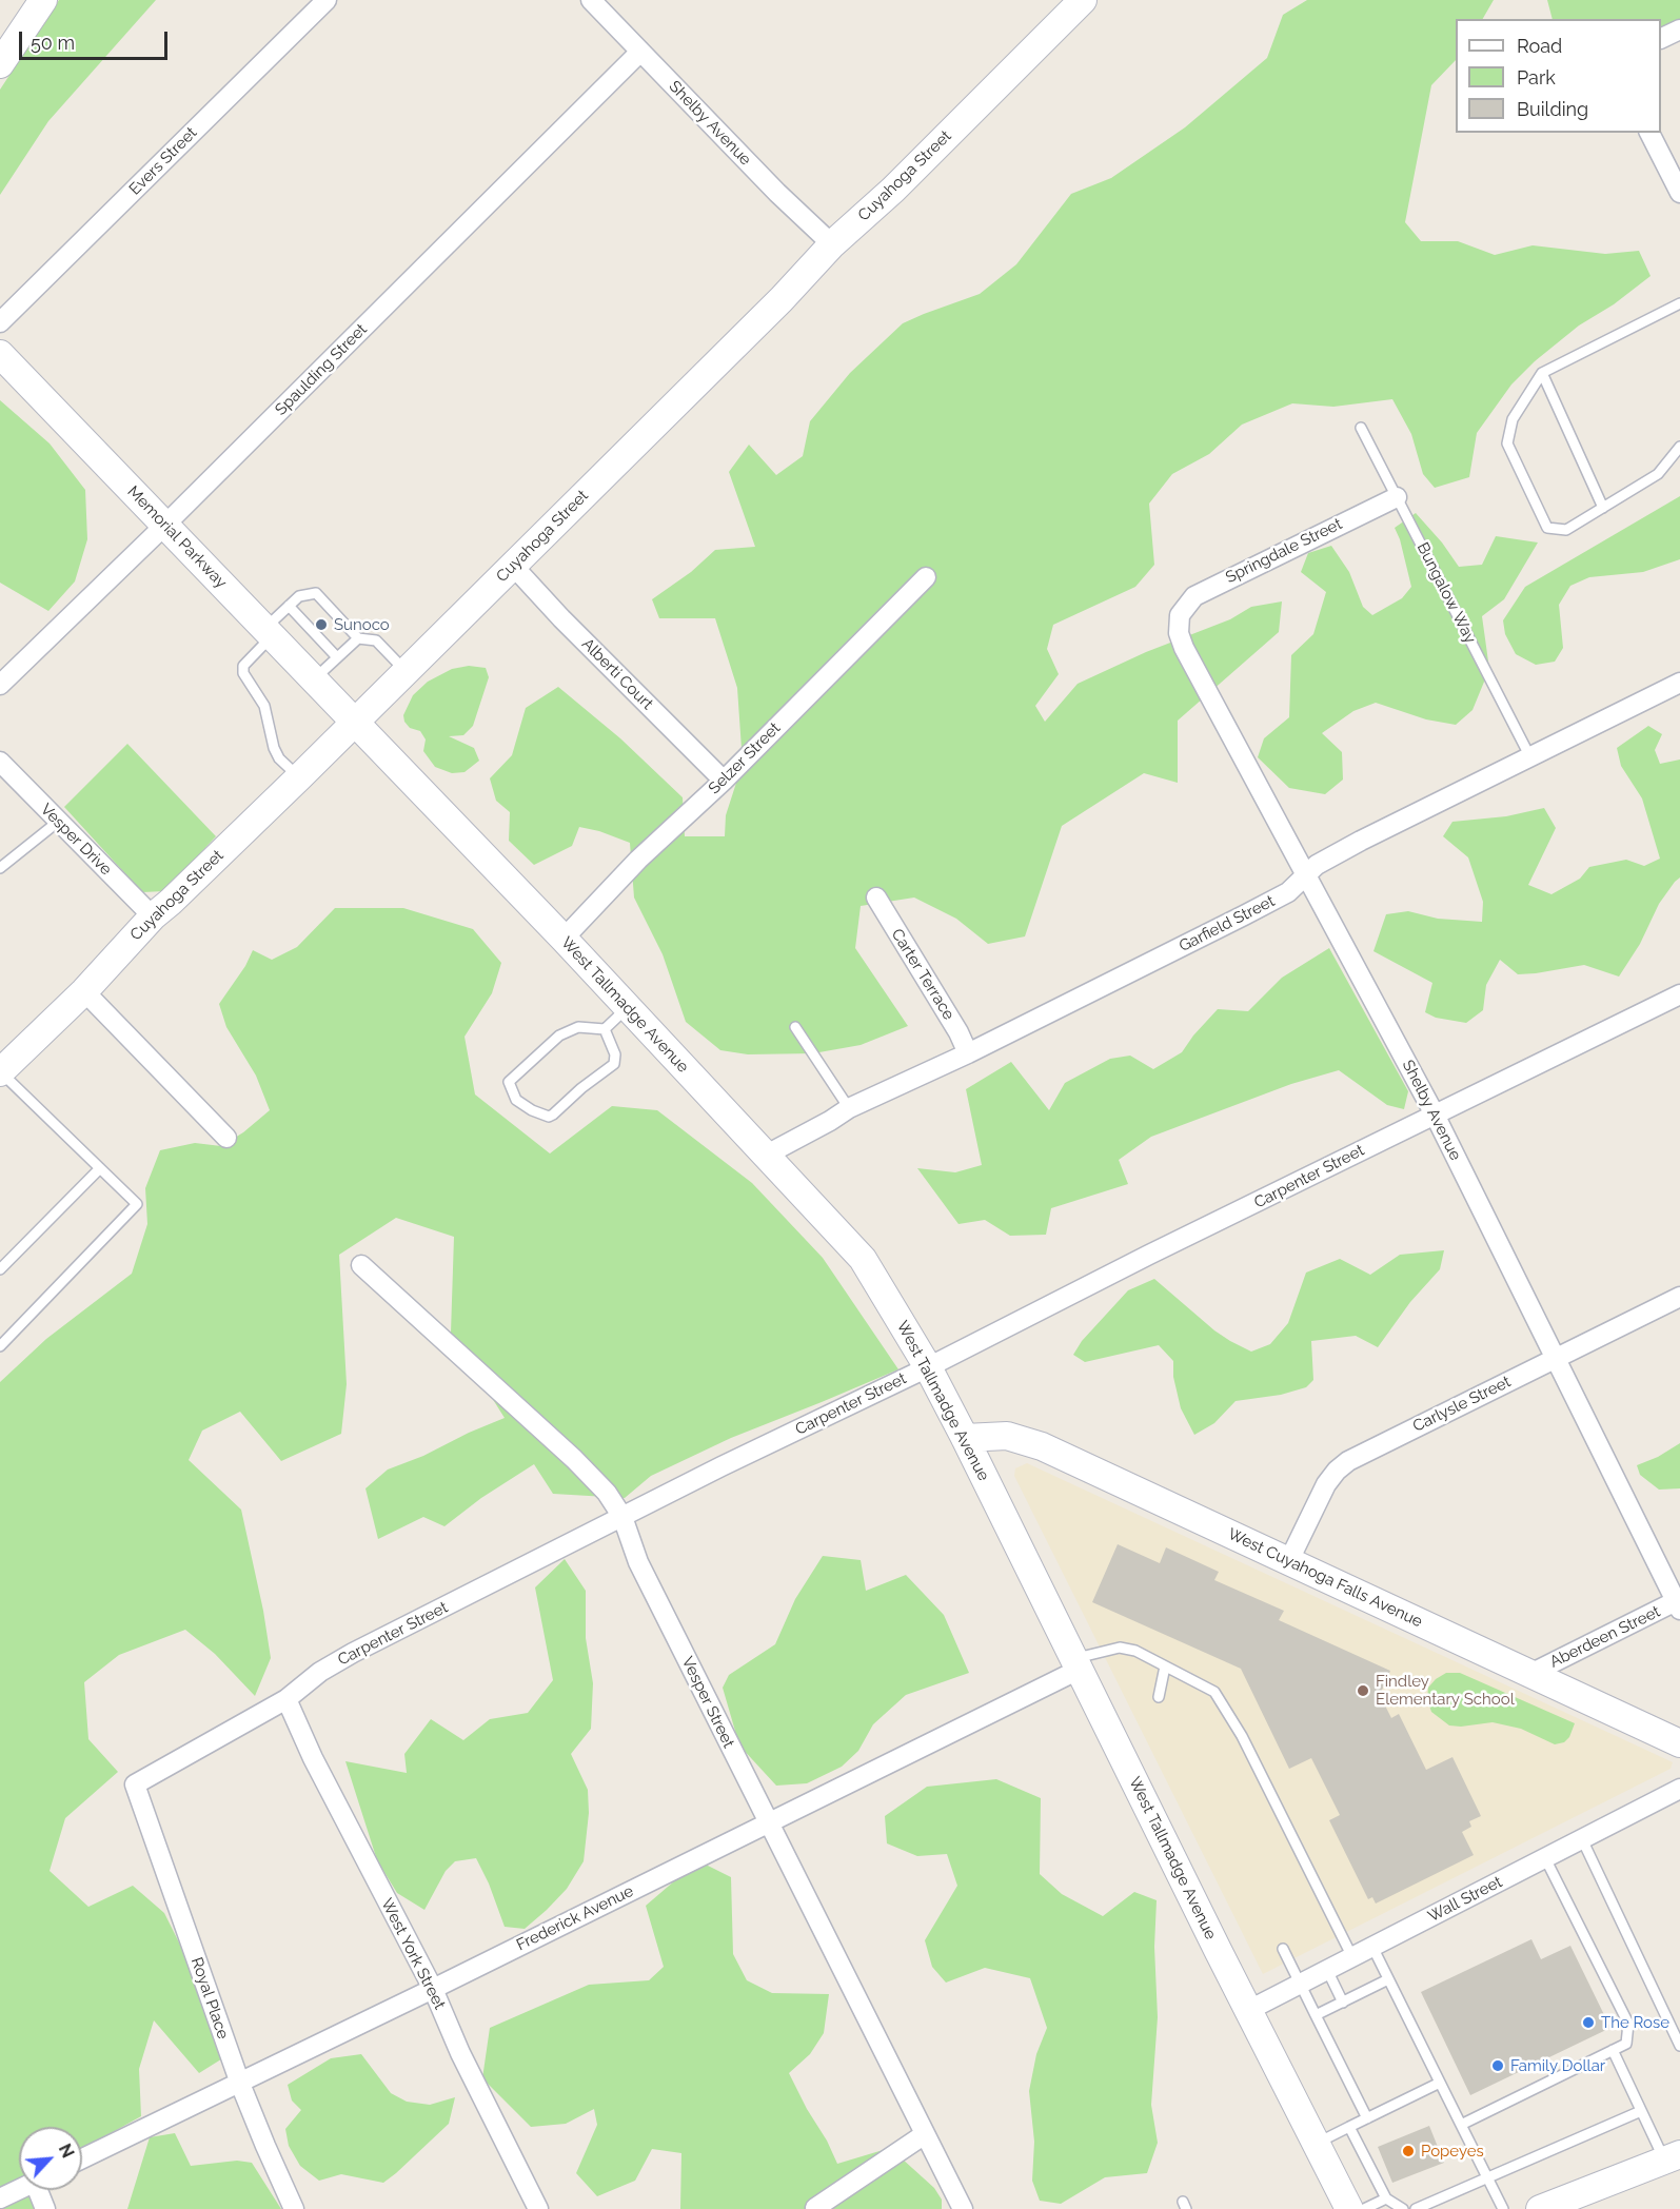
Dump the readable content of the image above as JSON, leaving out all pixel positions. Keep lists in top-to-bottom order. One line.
{"streets":{"main road":["Cuyahoga Street","Memorial Parkway","West Tallmadge Avenue","West Cuyahoga Falls Avenue"],"street":["Shelby Avenue","Evers Street","Spaulding Street","Springdale Street","Alberti Court","Selzer Street","Vesper Drive","Garfield Street","Carter Terrace","Carpenter Street","Carlysle Street","Aberdeen Street","Vesper Street","Wall Street","Frederick Avenue","West York Street","Royal Place"],"lane":["Bungalow Way"]},"crossings":[["Shelby Avenue","Cuyahoga Street"],["Shelby Avenue","Spaulding Street"],["Shelby Avenue","Springdale Street"],["Shelby Avenue","Garfield Street"],["Shelby Avenue","Carpenter Street"],["Shelby Avenue","Carlysle Street"],["Shelby Avenue","Aberdeen Street"],["Cuyahoga Street","Memorial Parkway"],["Cuyahoga Street","Alberti Court"],["Cuyahoga Street","Vesper Drive"],["Cuyahoga Street","West Tallmadge Avenue"],["Spaulding Street","Memorial Parkway"],["Memorial Parkway","West Tallmadge Avenue"],["Springdale Street","Bungalow Way"],["Bungalow Way","Garfield Street"],["Alberti Court","Selzer Street"],["Selzer Street","West Tallmadge Avenue"],["Garfield Street","Carter Terrace"],["Garfield Street","West Tallmadge Avenue"],["West Tallmadge Avenue","Carpenter Street"],["West Tallmadge Avenue","West Cuyahoga Falls Avenue"],["West Tallmadge Avenue","Wall Street"],["West Tallmadge Avenue","Frederick Avenue"],["Carpenter Street","Vesper Street"],["Carpenter Street","West York Street"],["Carpenter Street","Royal Place"],["Carlysle Street","West Cuyahoga Falls Avenue"],["West Cuyahoga Falls Avenue","Aberdeen Street"],["Vesper Street","Frederick Avenue"],["Frederick Avenue","West York Street"],["Frederick Avenue","Royal Place"]],"places":["Sunoco","Findley Elementary School","The Rose","Family Dollar","Popeyes"],"legend":["Road","Park","Building"],"scale_bar":"50 m","north":"top right"}
